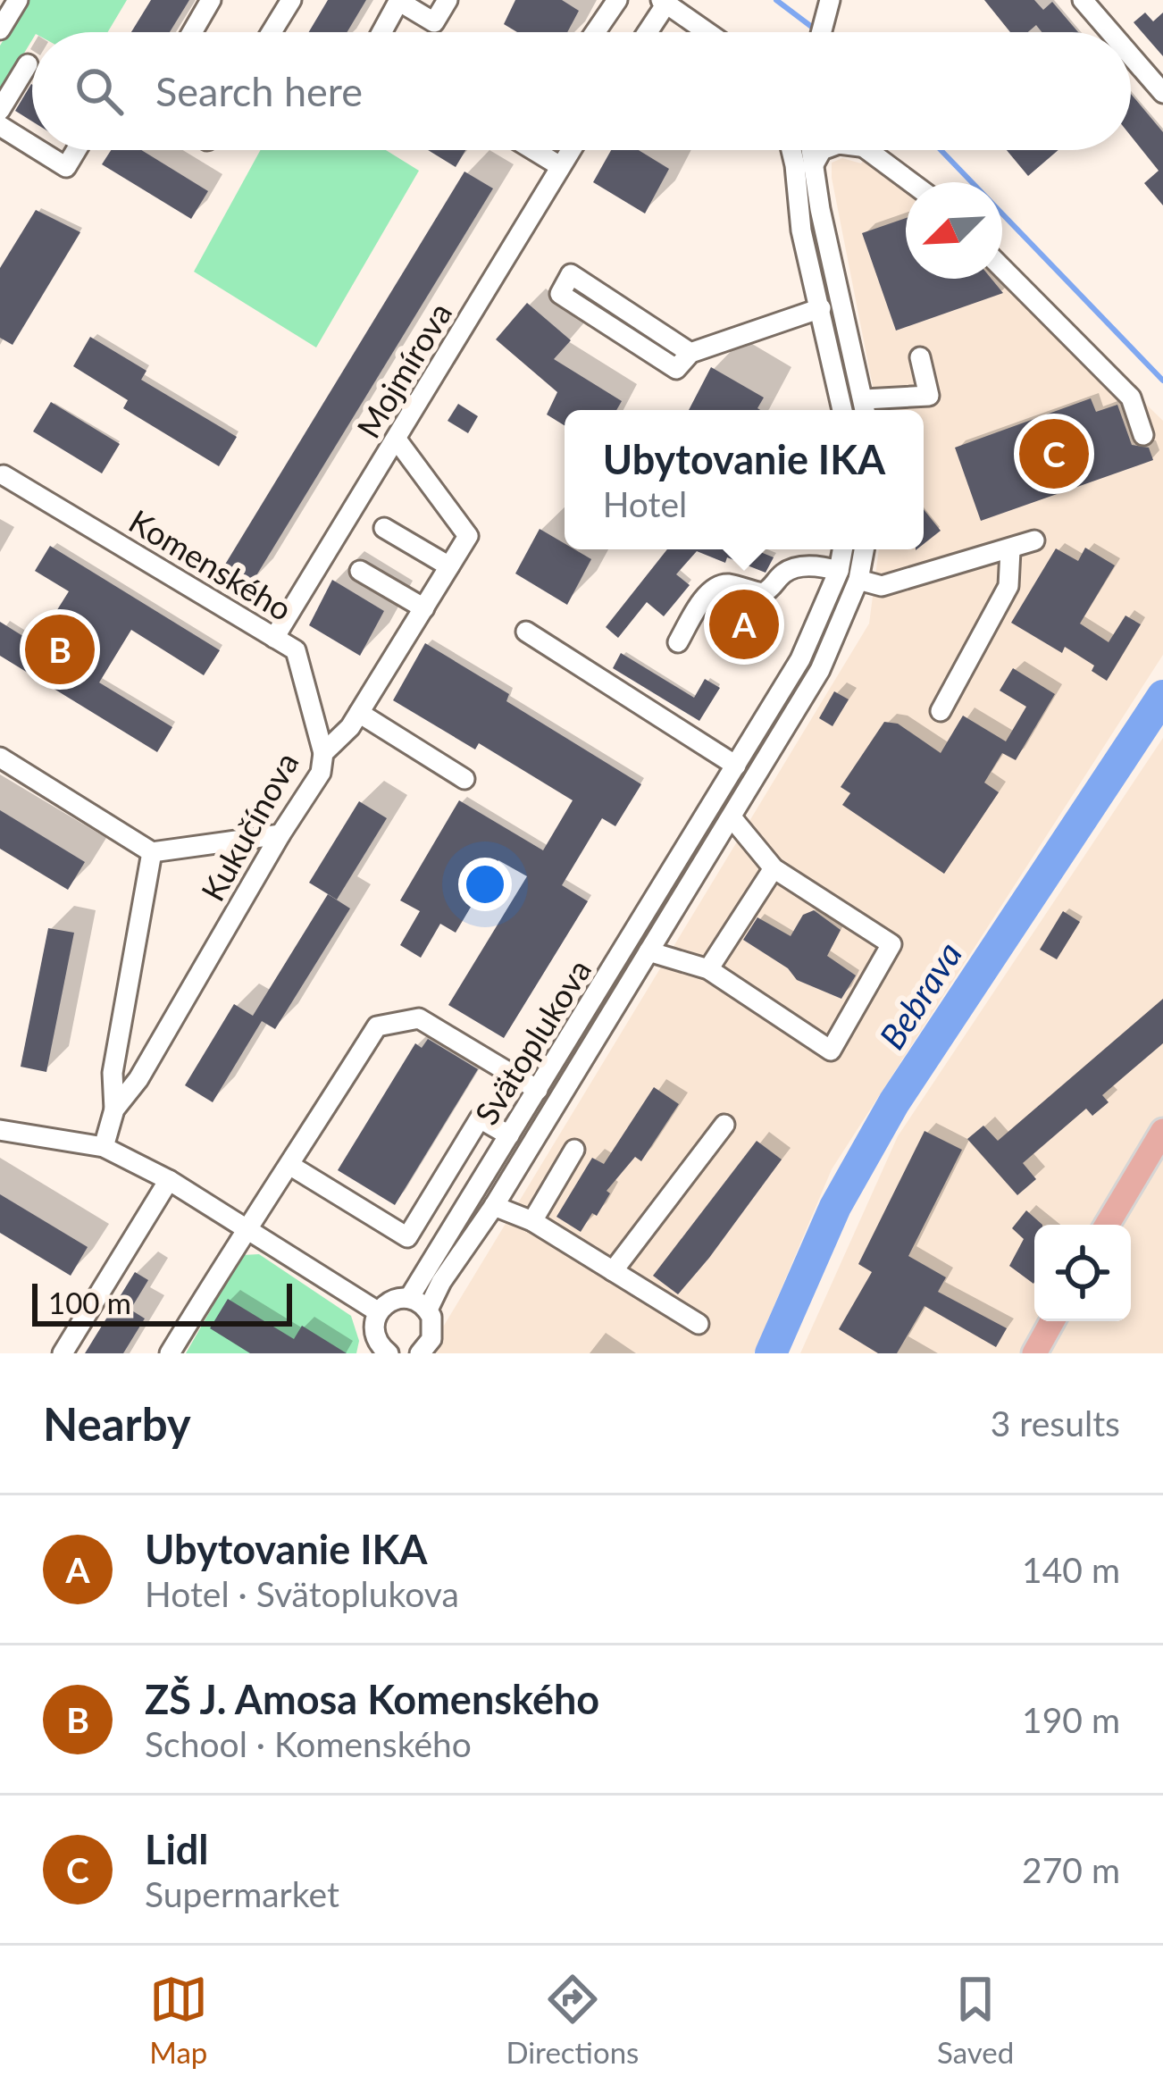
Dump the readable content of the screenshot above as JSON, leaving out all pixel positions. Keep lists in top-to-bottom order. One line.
{"streets":{"street":["Mojmírova","Komenského","Kukučínova","Svätoplukova"]},"crossings":[["Mojmírova","Komenského"],["Mojmírova","Kukučínova"],["Komenského","Kukučínova"]],"water":["Bebrava"],"scale_bar":"100 m","north":"bottom left","page":{"search":"Search here","popup":["Ubytovanie IKA","Hotel"],"pins":["C","A","B"],"scale":"100 m","heading":["Nearby","3 results"],"list":[{"mark":"A","name":"Ubytovanie IKA","note":"Hotel · Svätoplukova","value":"140 m"},{"mark":"B","name":"ZŠ J. Amosa Komenského","note":"School · Komenského","value":"190 m"},{"mark":"C","name":"Lidl","note":"Supermarket","value":"270 m"}],"nav":["Map","Directions","Saved"]}}
